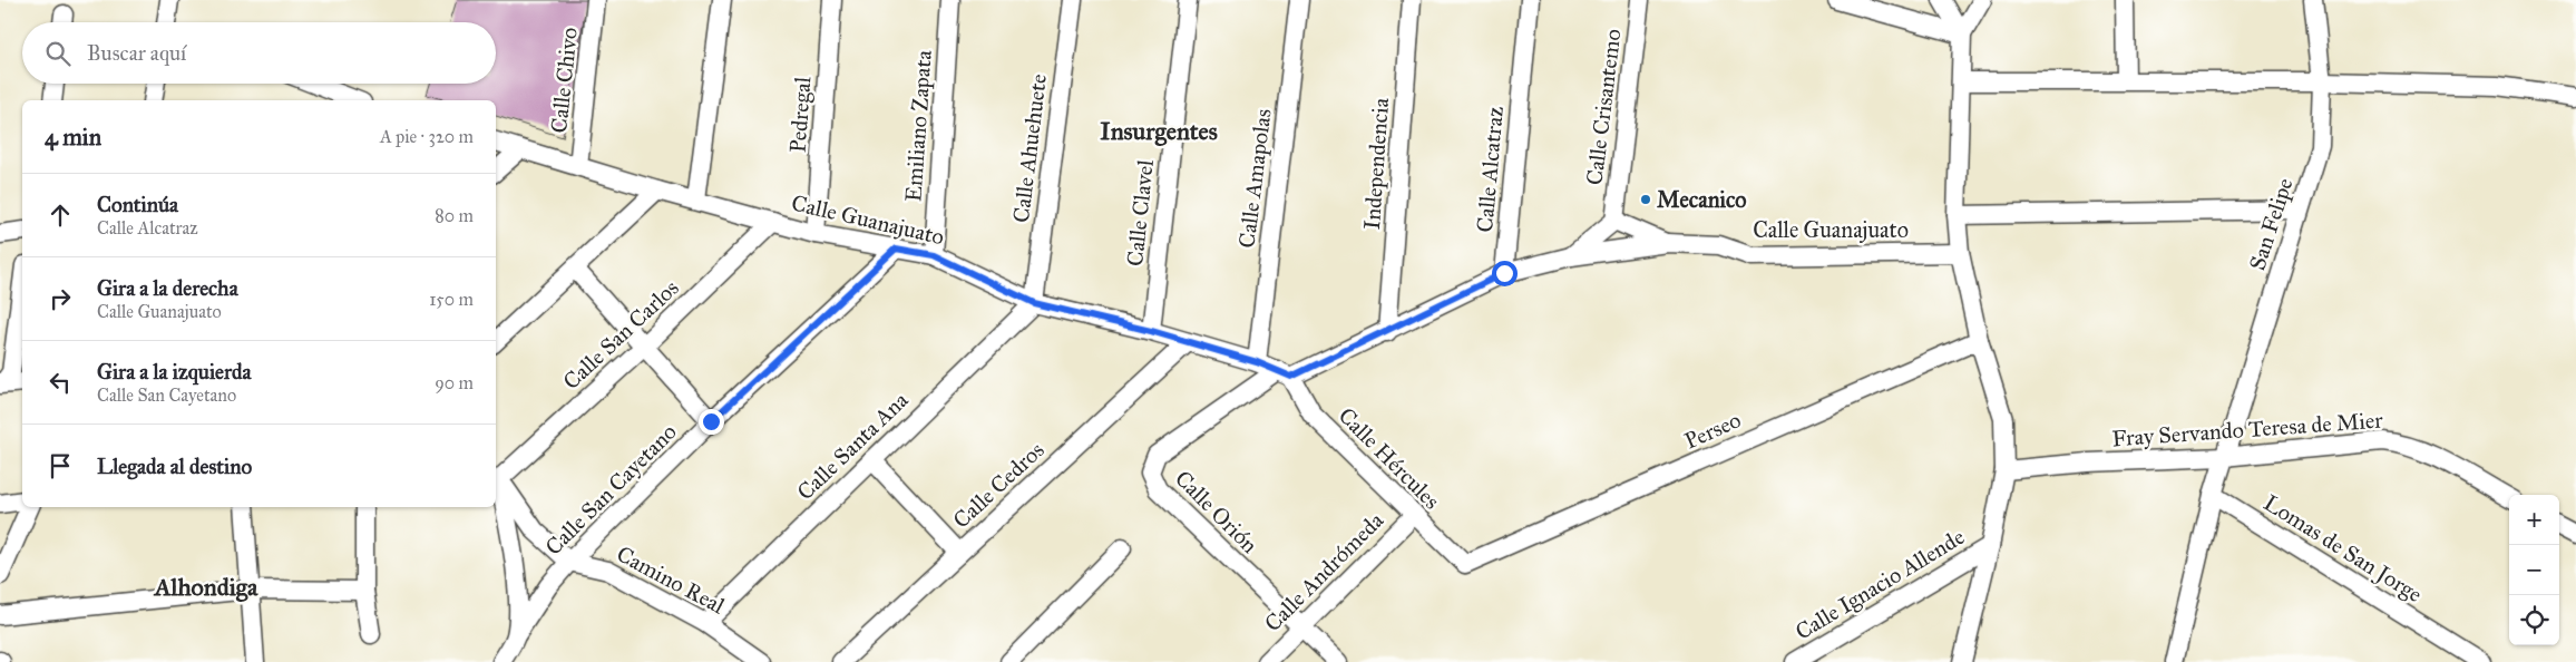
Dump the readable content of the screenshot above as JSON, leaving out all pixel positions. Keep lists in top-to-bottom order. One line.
{"streets":{"street":["Calle Chivo","Calle Crisantemo","Pedregal","Emiliano Zapata","Calle Ahuehuete","Independencia","Calle Alcatraz","Calle Amapolas","Calle Clavel","Calle Guanajuato","San Felipe","Calle San Carlos","Fray Servando Teresa de Mier","Perseo","Calle Santa Ana","Calle Hércules","Calle Cedros","Calle San Cayetano","Calle Orión","Lomas de San Jorge","Calle Andrómeda","Camino Real","Calle Ignacio Allende"]},"crossings":[["Calle Chivo","Calle Guanajuato"],["Pedregal","Calle Guanajuato"],["Emiliano Zapata","Calle Guanajuato"],["Calle Ahuehuete","Calle Guanajuato"],["Calle Ahuehuete","Calle Santa Ana"],["Calle Alcatraz","Calle Guanajuato"],["Calle Amapolas","Calle Guanajuato"],["Calle Clavel","Calle Guanajuato"],["Calle Guanajuato","Calle San Carlos"],["Calle Guanajuato","Calle Santa Ana"],["Calle Guanajuato","Calle Hércules"],["Calle Guanajuato","Calle Cedros"],["Calle Guanajuato","Calle San Cayetano"],["Calle Guanajuato","Calle Orión"],["San Felipe","Fray Servando Teresa de Mier"],["Calle San Carlos","Calle San Cayetano"],["Calle San Carlos","Camino Real"],["Perseo","Calle Hércules"],["Calle Santa Ana","Camino Real"],["Calle Hércules","Calle Orión"],["Calle Hércules","Calle Andrómeda"],["Calle San Cayetano","Camino Real"],["Calle Orión","Calle Andrómeda"]],"districts":["Insurgentes","Alhondiga"],"places":["Mecanico"],"page":{"search":"Buscar aquí","heading":["4 min","A pie · 320 m"],"list":[["Continúa","Calle Alcatraz","80 m"],["Gira a la derecha","Calle Guanajuato","150 m"],["Gira a la izquierda","Calle San Cayetano","90 m"],"Llegada al destino"],"map_buttons":["+","−"]}}
